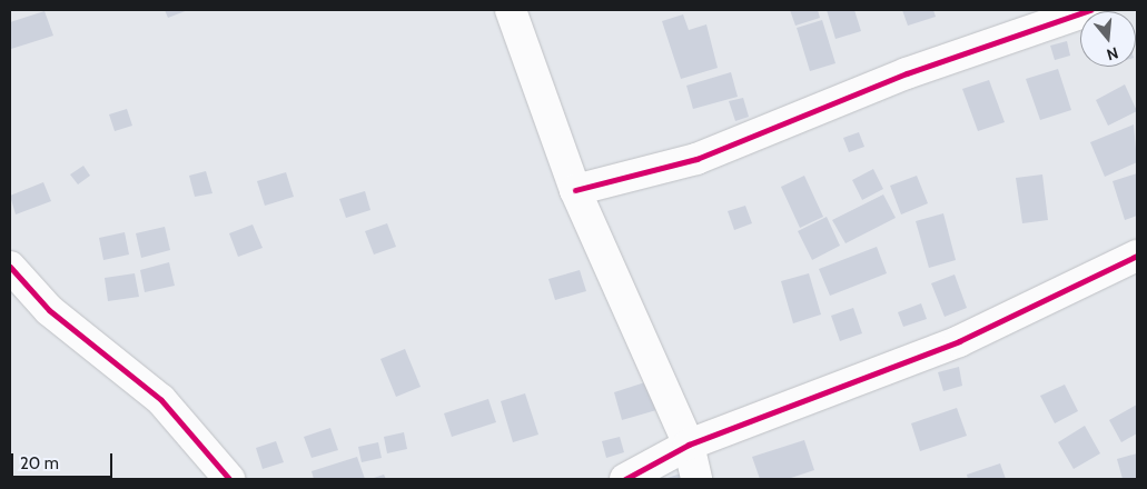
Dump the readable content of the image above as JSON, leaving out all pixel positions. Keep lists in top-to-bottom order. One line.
{"scale_bar":"20 m","north":"bottom"}
